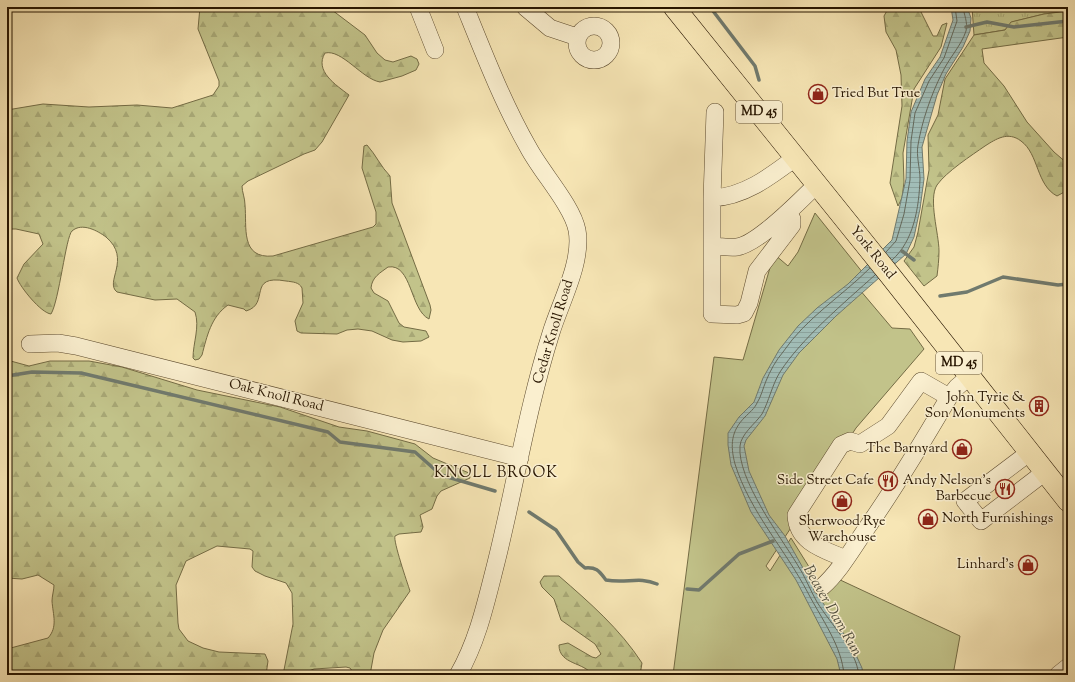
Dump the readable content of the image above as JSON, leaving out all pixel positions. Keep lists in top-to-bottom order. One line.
{"streets":{"main road":["MD 45","York Road"],"street":["Cedar Knoll Road","Oak Knoll Road"]},"crossings":[["Cedar Knoll Road","Oak Knoll Road"]],"districts":["KNOLL BROOK"],"water":["Beaver Dam Run"],"places":{"shop":["Tried But True","The Barnyard","Sherwood Rye Warehouse","North Furnishings","Linhard's"],"building":["John Tyrie & Son Monuments"],"restaurant":["Side Street Cafe","Andy Nelson's Barbecue"]}}
